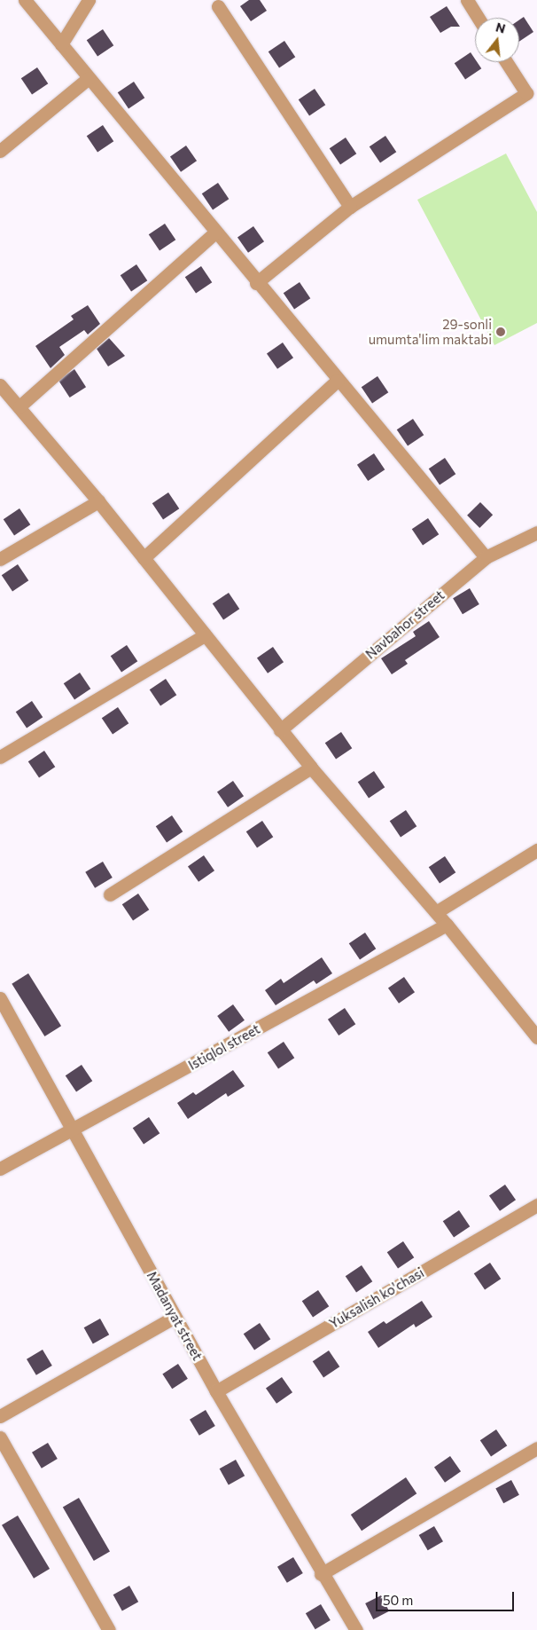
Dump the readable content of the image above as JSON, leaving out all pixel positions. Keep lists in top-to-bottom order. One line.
{"streets":{"street":["Navbahor street","Istiqlol street","Yuksalish ko'chasi","Madanyat street"]},"crossings":[["Istiqlol street","Madanyat street"],["Yuksalish ko'chasi","Madanyat street"]],"places":["29-sonli umumta'lim maktabi"],"scale_bar":"50 m","north":"top"}
